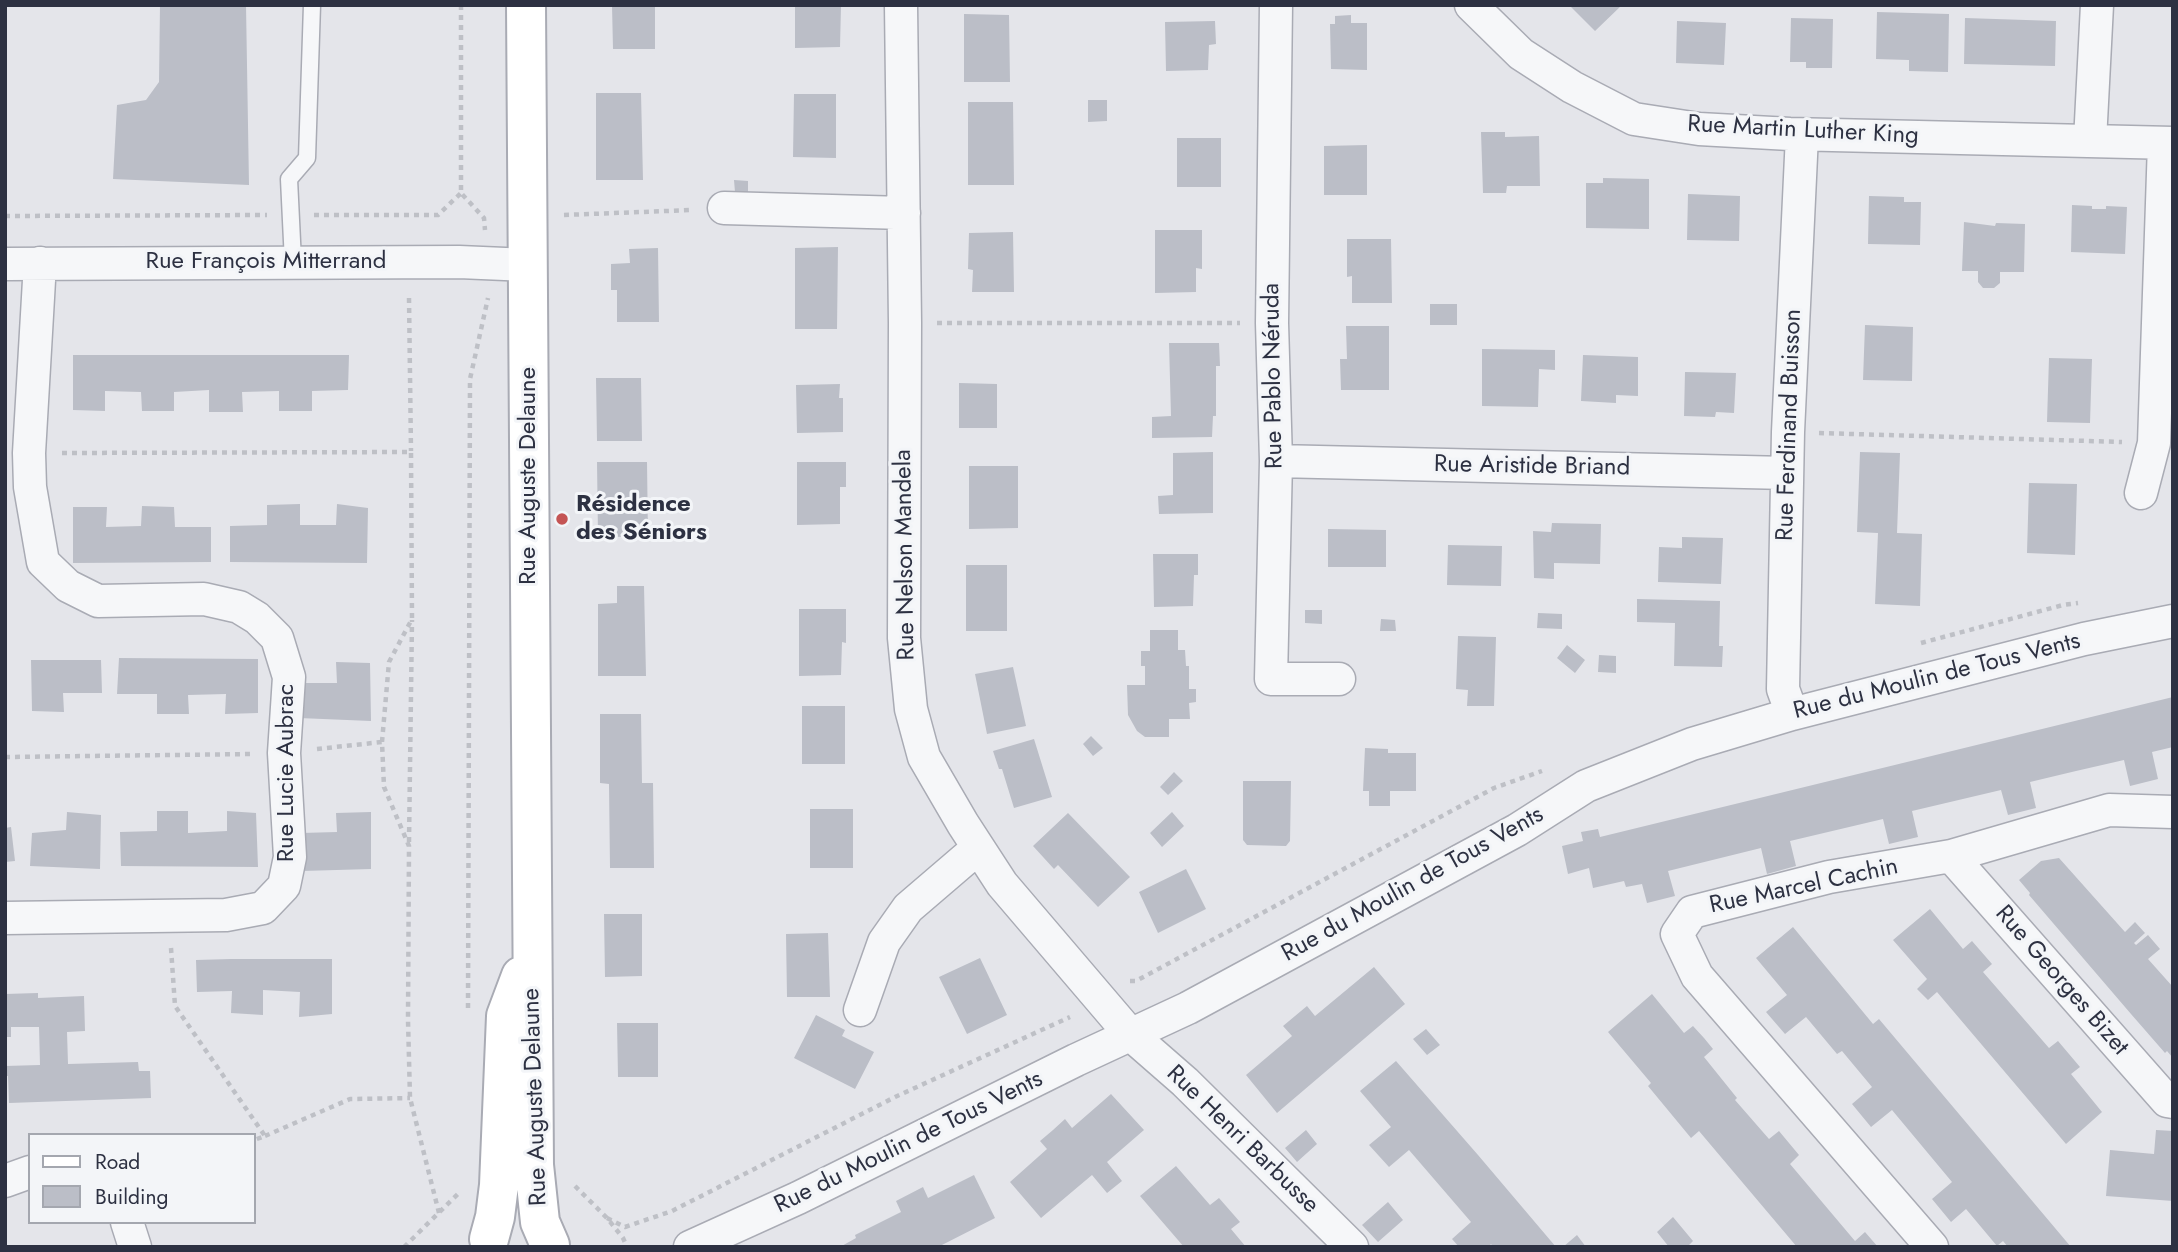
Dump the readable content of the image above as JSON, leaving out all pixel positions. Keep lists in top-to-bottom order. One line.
{"streets":{"street":["Rue Martin Luther King","Rue François Mitterrand","Rue Pablo Néruda","Rue Ferdinand Buisson","Rue Aristide Briand","Rue Auguste Delaune","Rue Nelson Mandela","Rue du Moulin de Tous Vents","Rue Lucie Aubrac","Rue Marcel Cachin","Rue Georges Bizet","Rue Henri Barbusse"]},"crossings":[["Rue Martin Luther King","Rue Ferdinand Buisson"],["Rue François Mitterrand","Rue Auguste Delaune"],["Rue François Mitterrand","Rue Lucie Aubrac"],["Rue Pablo Néruda","Rue Aristide Briand"],["Rue Ferdinand Buisson","Rue Aristide Briand"],["Rue Ferdinand Buisson","Rue du Moulin de Tous Vents"],["Rue Nelson Mandela","Rue du Moulin de Tous Vents"],["Rue Nelson Mandela","Rue Henri Barbusse"],["Rue du Moulin de Tous Vents","Rue Henri Barbusse"],["Rue Marcel Cachin","Rue Georges Bizet"]],"places":["Résidence des Séniors"],"legend":["Road","Building"]}
